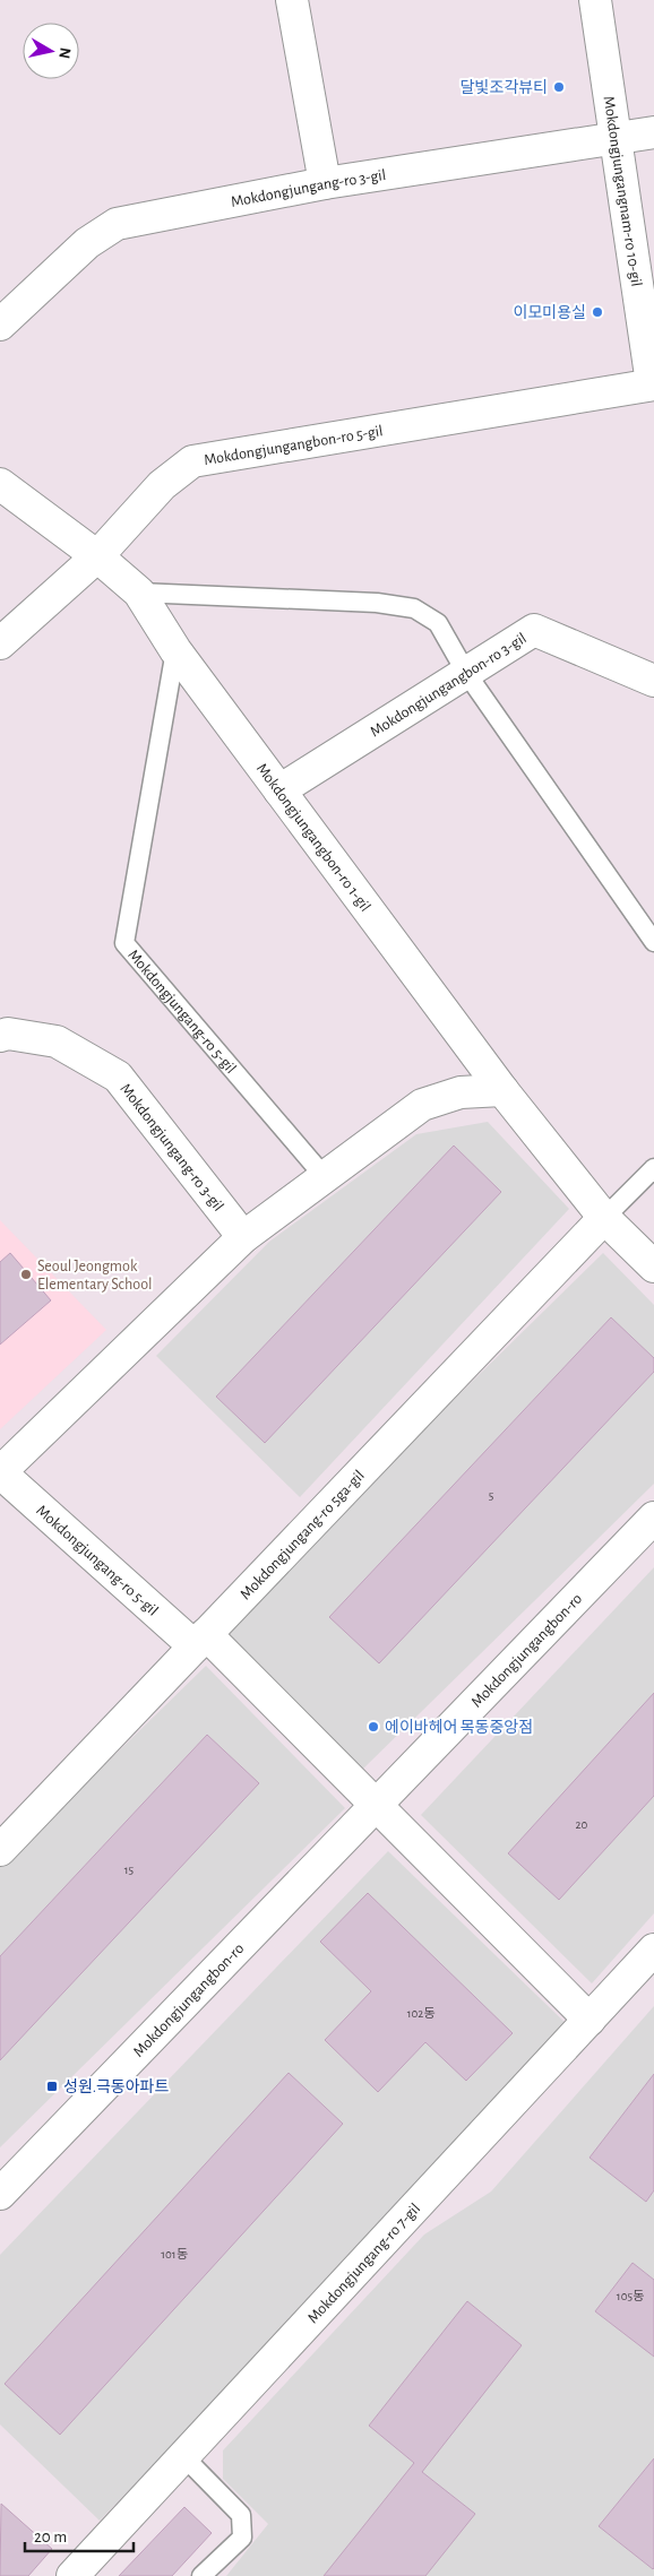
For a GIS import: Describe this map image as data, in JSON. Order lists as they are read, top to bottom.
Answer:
{
  "streets": {
    "street": [
      "Mokdongjungang-ro 3-gil",
      "Mokdongjungangnam-ro 10-gil",
      "Mokdongjungangbon-ro 5-gil",
      "Mokdongjungangbon-ro 3-gil",
      "Mokdongjungangbon-ro 1-gil",
      "Mokdongjungang-ro 5-gil",
      "Mokdongjungang-ro 5ga-gil",
      "Mokdongjungangbon-ro",
      "Mokdongjungang-ro 7-gil"
    ]
  },
  "crossings": [
    ["Mokdongjungang-ro 3-gil", "Mokdongjungangnam-ro 10-gil"],
    ["Mokdongjungang-ro 3-gil", "Mokdongjungang-ro 5-gil"],
    ["Mokdongjungangnam-ro 10-gil", "Mokdongjungangbon-ro 5-gil"],
    ["Mokdongjungangbon-ro 5-gil", "Mokdongjungangbon-ro 1-gil"],
    ["Mokdongjungangbon-ro 3-gil", "Mokdongjungangbon-ro 1-gil"],
    ["Mokdongjungangbon-ro 1-gil", "Mokdongjungang-ro 5-gil"],
    ["Mokdongjungangbon-ro 1-gil", "Mokdongjungang-ro 5ga-gil"],
    ["Mokdongjungang-ro 5-gil", "Mokdongjungang-ro 5ga-gil"]
  ],
  "places": {
    "other": [
      "달빛조각뷰티",
      "이모미용실",
      "Seoul Jeongmok Elementary School",
      "에이바헤어 목동중앙점"
    ],
    "transit": ["성원.극동아파트"]
  },
  "house_numbers": [
    "5",
    "20",
    "15",
    "102동",
    "101동",
    "105동"
  ],
  "scale_bar": "20 m",
  "north": "right"
}
